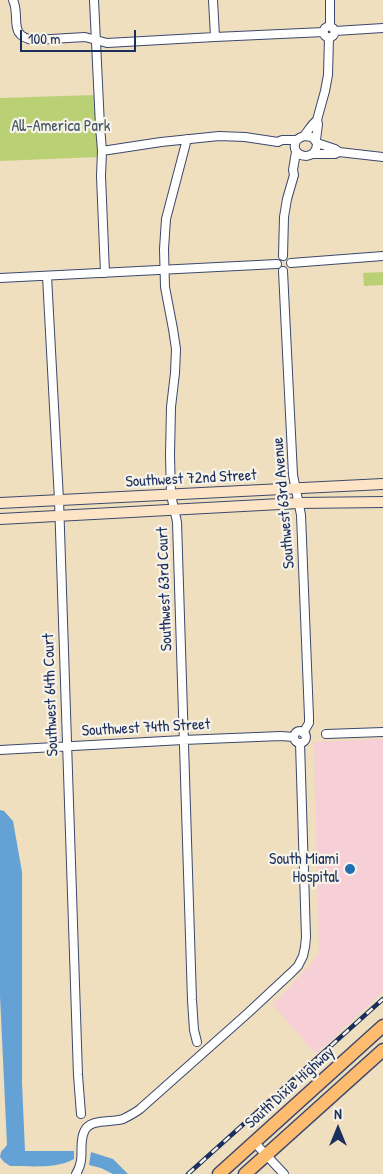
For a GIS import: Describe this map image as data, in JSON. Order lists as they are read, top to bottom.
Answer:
{
  "streets": {
    "highway": ["South Dixie Highway"],
    "main road": ["Southwest 72nd Street"],
    "street": [
      "Southwest 63rd Avenue",
      "Southwest 63rd Court",
      "Southwest 64th Court",
      "Southwest 74th Street"
    ]
  },
  "crossings": [
    ["Southwest 72nd Street", "Southwest 63rd Avenue"],
    ["Southwest 72nd Street", "Southwest 63rd Court"],
    ["Southwest 72nd Street", "Southwest 64th Court"],
    ["Southwest 63rd Avenue", "Southwest 74th Street"],
    ["Southwest 63rd Court", "Southwest 74th Street"],
    ["Southwest 64th Court", "Southwest 74th Street"]
  ],
  "parks": ["All-America Park"],
  "places": ["South Miami Hospital"],
  "scale_bar": "100 m",
  "north": "top"
}
